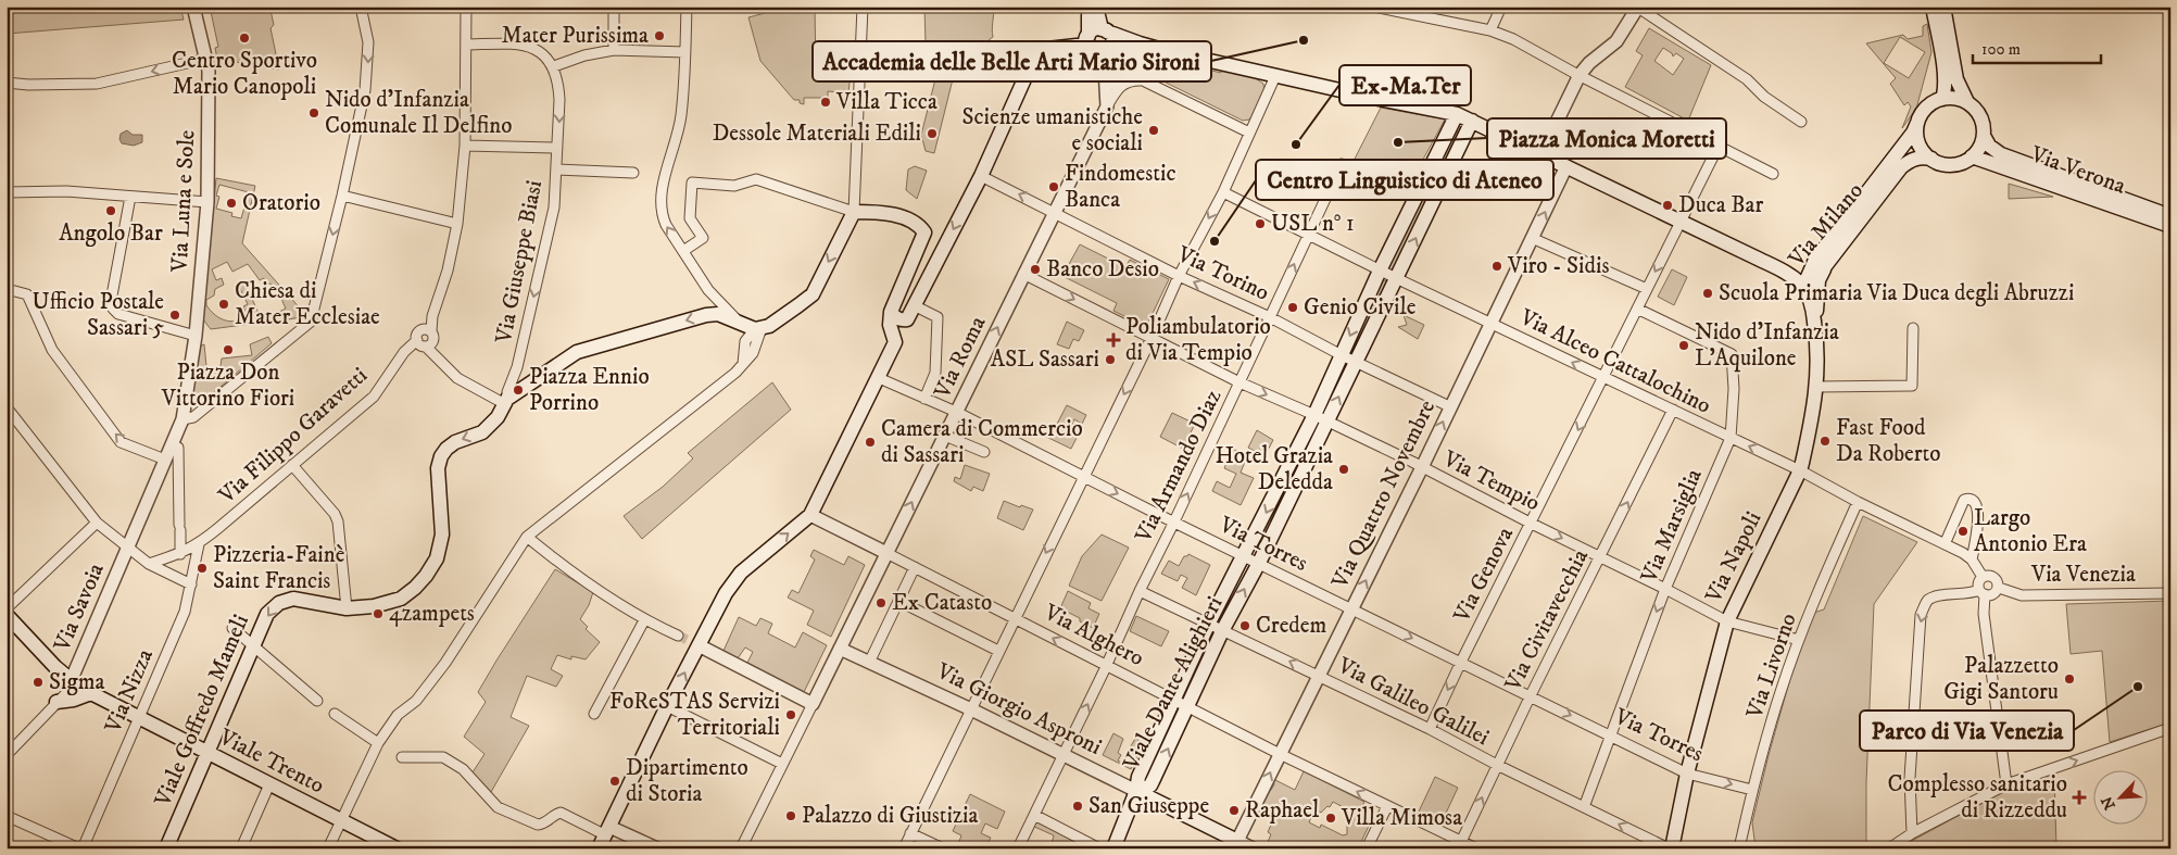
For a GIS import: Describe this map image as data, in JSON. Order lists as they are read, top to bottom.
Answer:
{
  "streets": {
    "main road": [
      "Via Verona",
      "Via Milano",
      "Via Napoli",
      "Viale Dante Alighieri",
      "Via Giorgio Asproni",
      "Viale Goffredo Mameli",
      "Viale Trento"
    ],
    "street": [
      "Via Luna e Sole",
      "Via Giuseppe Biasi",
      "Via Torino",
      "Via Roma",
      "Via Alceo Cattalochino",
      "Via Filippo Garavetti",
      "Via Armando Diaz",
      "Via Tempio",
      "Via Quattro Novembre",
      "Via Marsiglia",
      "Via Torres",
      "Via Genova",
      "Via Venezia",
      "Via Savoia",
      "Via Civitavecchia",
      "Via Alghero",
      "Via Livorno",
      "Via Nizza",
      "Via Galileo Galilei"
    ]
  },
  "crossings": [
    ["Via Verona", "Via Milano"],
    ["Via Luna e Sole", "Via Savoia"],
    ["Via Milano", "Via Napoli"],
    ["Via Giuseppe Biasi", "Viale Goffredo Mameli"],
    ["Via Torino", "Via Roma"],
    ["Via Torino", "Via Armando Diaz"],
    ["Via Torino", "Via Quattro Novembre"],
    ["Via Torino", "Viale Dante Alighieri"],
    ["Via Roma", "Via Tempio"],
    ["Via Roma", "Via Torres"],
    ["Via Roma", "Via Alghero"],
    ["Via Roma", "Via Giorgio Asproni"],
    ["Via Alceo Cattalochino", "Via Armando Diaz"],
    ["Via Alceo Cattalochino", "Via Quattro Novembre"],
    ["Via Alceo Cattalochino", "Via Marsiglia"],
    ["Via Alceo Cattalochino", "Via Napoli"],
    ["Via Alceo Cattalochino", "Via Genova"],
    ["Via Alceo Cattalochino", "Via Venezia"],
    ["Via Alceo Cattalochino", "Via Civitavecchia"],
    ["Via Alceo Cattalochino", "Via Livorno"],
    ["Via Alceo Cattalochino", "Viale Dante Alighieri"],
    ["Via Filippo Garavetti", "Via Nizza"],
    ["Via Armando Diaz", "Via Tempio"],
    ["Via Armando Diaz", "Via Torres"],
    ["Via Armando Diaz", "Via Alghero"],
    ["Via Armando Diaz", "Via Galileo Galilei"],
    ["Via Armando Diaz", "Via Giorgio Asproni"],
    ["Via Tempio", "Via Quattro Novembre"],
    ["Via Tempio", "Via Marsiglia"],
    ["Via Tempio", "Via Napoli"],
    ["Via Tempio", "Via Genova"],
    ["Via Tempio", "Via Civitavecchia"],
    ["Via Tempio", "Via Livorno"],
    ["Via Tempio", "Viale Dante Alighieri"],
    ["Via Quattro Novembre", "Via Torres"],
    ["Via Quattro Novembre", "Via Alghero"],
    ["Via Quattro Novembre", "Via Galileo Galilei"],
    ["Via Quattro Novembre", "Via Giorgio Asproni"],
    ["Via Marsiglia", "Via Torres"],
    ["Via Marsiglia", "Via Genova"],
    ["Via Marsiglia", "Via Galileo Galilei"],
    ["Via Torres", "Via Napoli"],
    ["Via Torres", "Via Genova"],
    ["Via Torres", "Via Civitavecchia"],
    ["Via Torres", "Via Livorno"],
    ["Via Torres", "Viale Dante Alighieri"],
    ["Via Napoli", "Via Galileo Galilei"],
    ["Via Genova", "Via Galileo Galilei"],
    ["Via Savoia", "Viale Trento"],
    ["Via Civitavecchia", "Via Alghero"],
    ["Via Civitavecchia", "Via Galileo Galilei"],
    ["Via Alghero", "Viale Dante Alighieri"],
    ["Viale Dante Alighieri", "Via Galileo Galilei"],
    ["Viale Dante Alighieri", "Via Giorgio Asproni"],
    ["Via Nizza", "Viale Trento"],
    ["Viale Goffredo Mameli", "Viale Trento"]
  ],
  "one_way": [
    "Via Giuseppe Biasi",
    "Via Armando Diaz",
    "Via Tempio",
    "Via Quattro Novembre",
    "Via Torres",
    "Via Genova",
    "Via Civitavecchia",
    "Viale Goffredo Mameli"
  ],
  "places": {
    "other": [
      "Mater Purissima",
      "Centro Sportivo Mario Canopoli",
      "Accademia delle Belle Arti Mario Sironi",
      "Villa Ticca",
      "Nido d'Infanzia Comunale Il Delfino",
      "Scienze umanistiche e sociali",
      "Dessole Materiali Edili",
      "Piazza Monica Moretti",
      "Ex-Ma.Ter",
      "Findomestic Banca",
      "Oratorio",
      "Duca Bar",
      "Angolo Bar",
      "USL n° 1",
      "Centro Linguistico di Ateneo",
      "Viro - Sidis",
      "Banco Desio",
      "Scuola Primaria Via Duca degli Abruzzi",
      "Chiesa di Mater Ecclesiae",
      "Genio Civile",
      "Ufficio Postale Sassari 5",
      "Nido d'Infanzia L'Aquilone",
      "Piazza Don Vittorino Fiori",
      "ASL Sassari",
      "Piazza Ennio Porrino",
      "Fast Food Da Roberto",
      "Camera di Commercio di Sassari",
      "Hotel Grazia Deledda",
      "Largo Antonio Era",
      "Pizzeria-Fainè Saint Francis",
      "Ex Catasto",
      "4zampets",
      "Credem",
      "Palazzetto Gigi Santoru",
      "Sigma",
      "Parco di Via Venezia",
      "FoReSTAS Servizi Territoriali",
      "Dipartimento di Storia",
      "San Giuseppe",
      "Raphael",
      "Palazzo di Giustizia",
      "Villa Mimosa"
    ],
    "health": ["Poliambulatorio di Via Tempio", "Complesso sanitario di Rizzeddu"]
  },
  "scale_bar": "100 m",
  "north": "bottom left"
}
